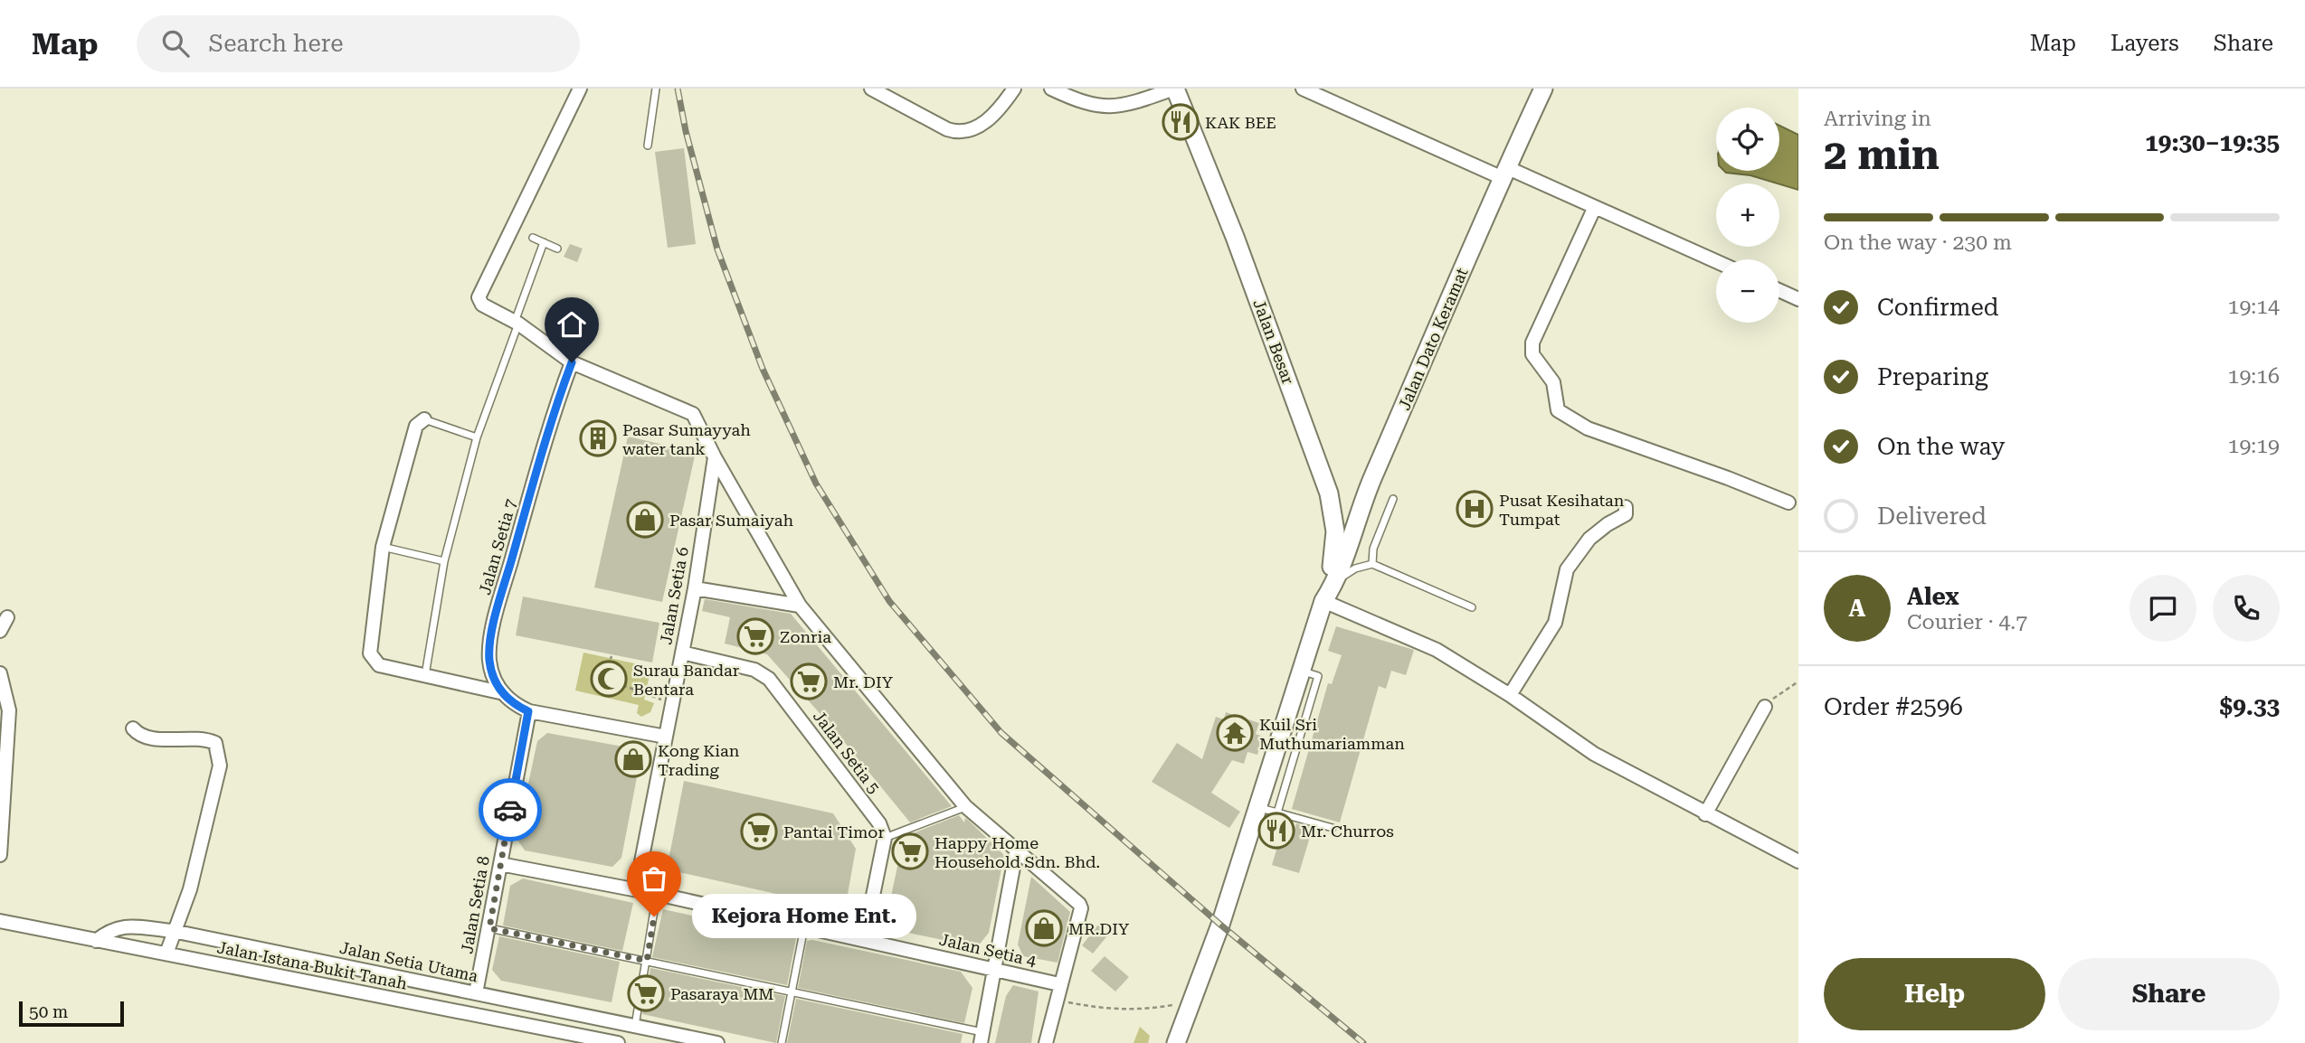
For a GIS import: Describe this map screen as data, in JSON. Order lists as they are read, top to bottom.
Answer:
{
  "streets": {
    "street": [
      "Jalan Dato Keramat",
      "Jalan Besar",
      "Jalan Setia 7",
      "Jalan Setia 6",
      "Jalan Setia 5",
      "Jalan Setia 8",
      "Jalan Setia 4",
      "Jalan Setia Utama",
      "Jalan Istana Bukit Tanah"
    ]
  },
  "crossings": [
    ["Jalan Dato Keramat", "Jalan Besar"],
    ["Jalan Setia 7", "Jalan Setia 6"],
    ["Jalan Setia 7", "Jalan Setia 8"],
    ["Jalan Setia 6", "Jalan Setia 5"],
    ["Jalan Setia 6", "Jalan Setia 4"],
    ["Jalan Setia 8", "Jalan Setia 4"],
    ["Jalan Setia 8", "Jalan Setia Utama"],
    ["Jalan Setia Utama", "Jalan Istana Bukit Tanah"]
  ],
  "places": {
    "restaurant": ["KAK BEE", "Mr. Churros"],
    "building": ["Pasar Sumayyah water tank"],
    "hospital": ["Pusat Kesihatan Tumpat"],
    "shop": ["Pasar Sumaiyah", "Kong Kian Trading", "MR.DIY"],
    "supermarket": [
      "Zonria",
      "Mr. DIY",
      "Pantai Timor",
      "Happy Home Household Sdn. Bhd.",
      "Pasaraya MM"
    ],
    "mosque": ["Surau Bandar Bentara"],
    "temple": ["Kuil Sri Muthumariamman"],
    "other": ["Kejora Home Ent."]
  },
  "scale_bar": "50 m",
  "page": {
    "header": "Map",
    "search": "Search here",
    "nav": ["Map", "Layers", "Share"],
    "heading": ["2 min", "Arriving in", "19:30–19:35"],
    "panel": [
      "Alex",
      "Courier · 4.7",
      "Order #2596",
      "$9.33"
    ],
    "map_buttons": ["+", "−"],
    "bar": "On the way · 230 m",
    "list": [
      ["Confirmed", "19:14"],
      ["Preparing", "19:16"],
      ["On the way", "19:19"],
      "Delivered"
    ],
    "round": "A",
    "bubble": "Kejora Home Ent.",
    "buttons": ["Help", "Share"],
    "scale": "50 m"
  }
}
